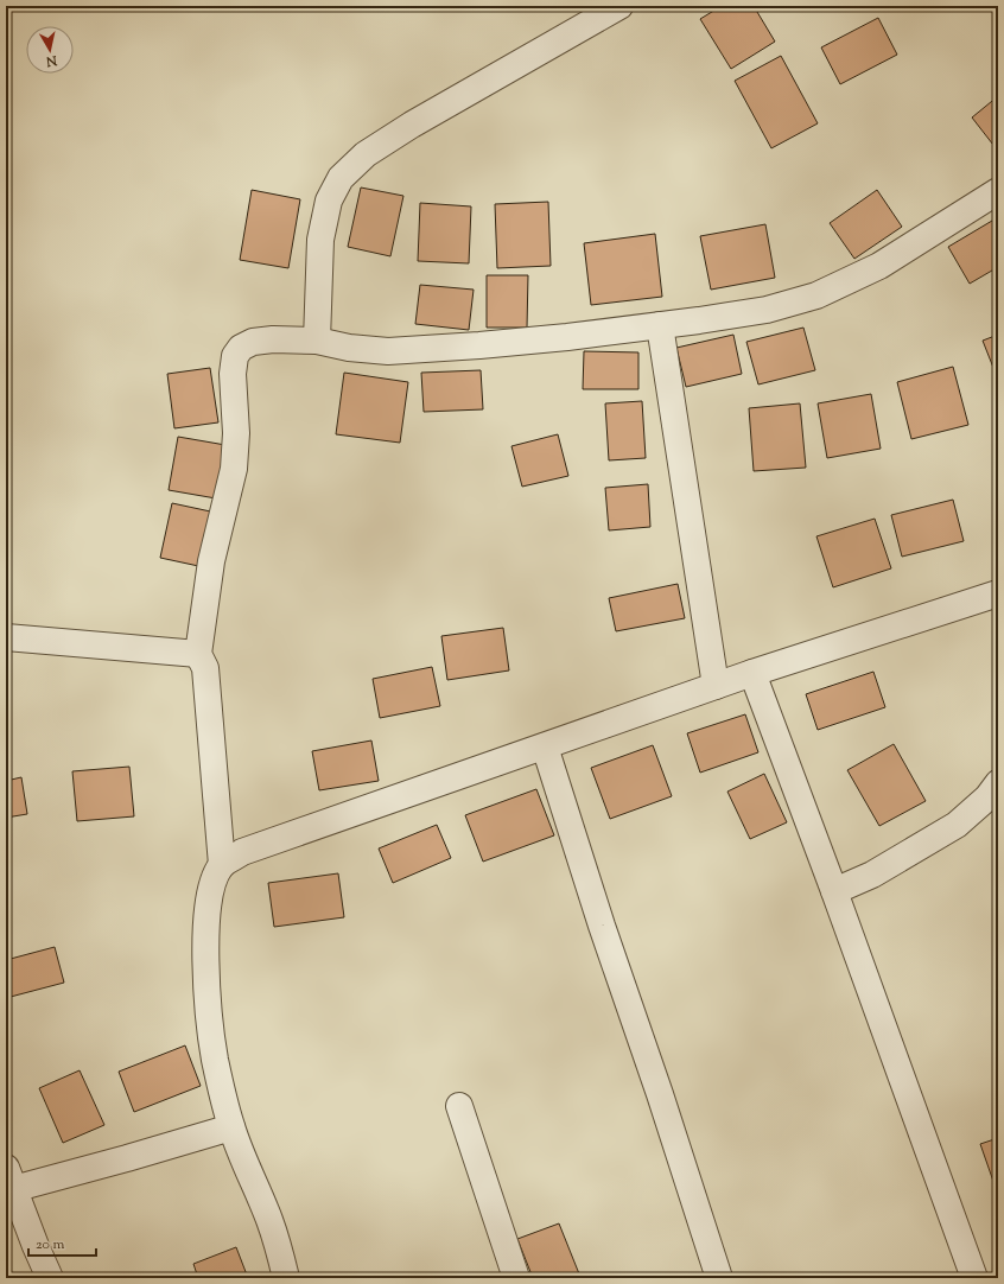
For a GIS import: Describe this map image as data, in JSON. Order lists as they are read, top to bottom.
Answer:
{
  "scale_bar": "20 m",
  "north": "bottom"
}
